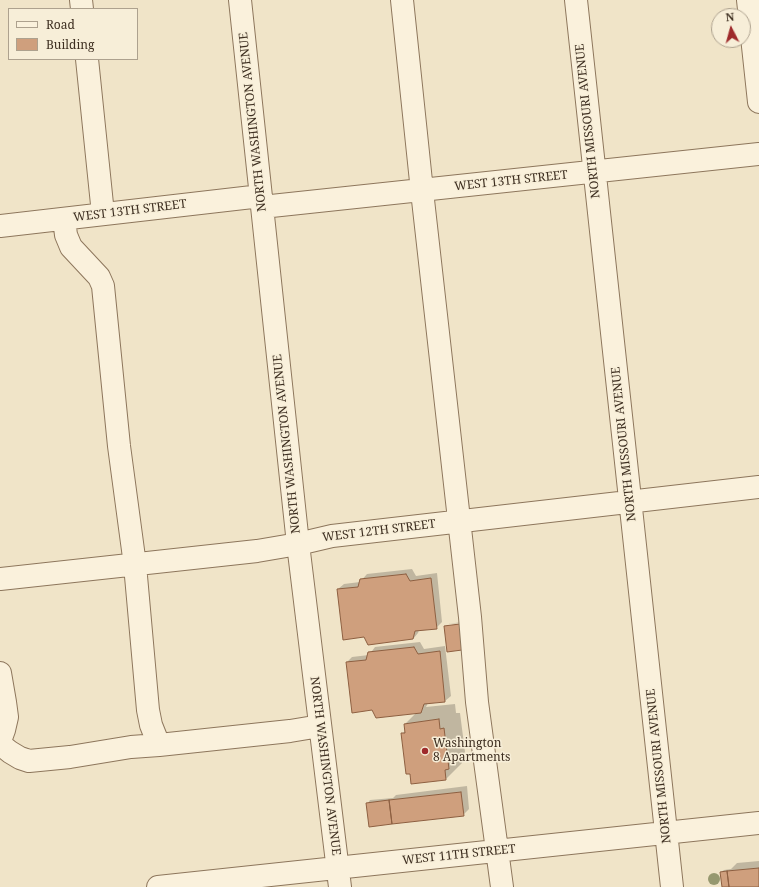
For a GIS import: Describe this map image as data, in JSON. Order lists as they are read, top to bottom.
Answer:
{
  "streets": {
    "street": [
      "NORTH MISSOURI AVENUE",
      "NORTH WASHINGTON AVENUE",
      "WEST 13TH STREET",
      "WEST 12TH STREET",
      "WEST 11TH STREET"
    ]
  },
  "crossings": [
    ["NORTH MISSOURI AVENUE", "WEST 13TH STREET"],
    ["NORTH MISSOURI AVENUE", "WEST 12TH STREET"],
    ["NORTH MISSOURI AVENUE", "WEST 11TH STREET"],
    ["NORTH WASHINGTON AVENUE", "WEST 13TH STREET"],
    ["NORTH WASHINGTON AVENUE", "WEST 12TH STREET"],
    ["NORTH WASHINGTON AVENUE", "WEST 11TH STREET"]
  ],
  "places": ["Washington 8 Apartments"],
  "legend": ["Road", "Building"],
  "north": "top"
}
